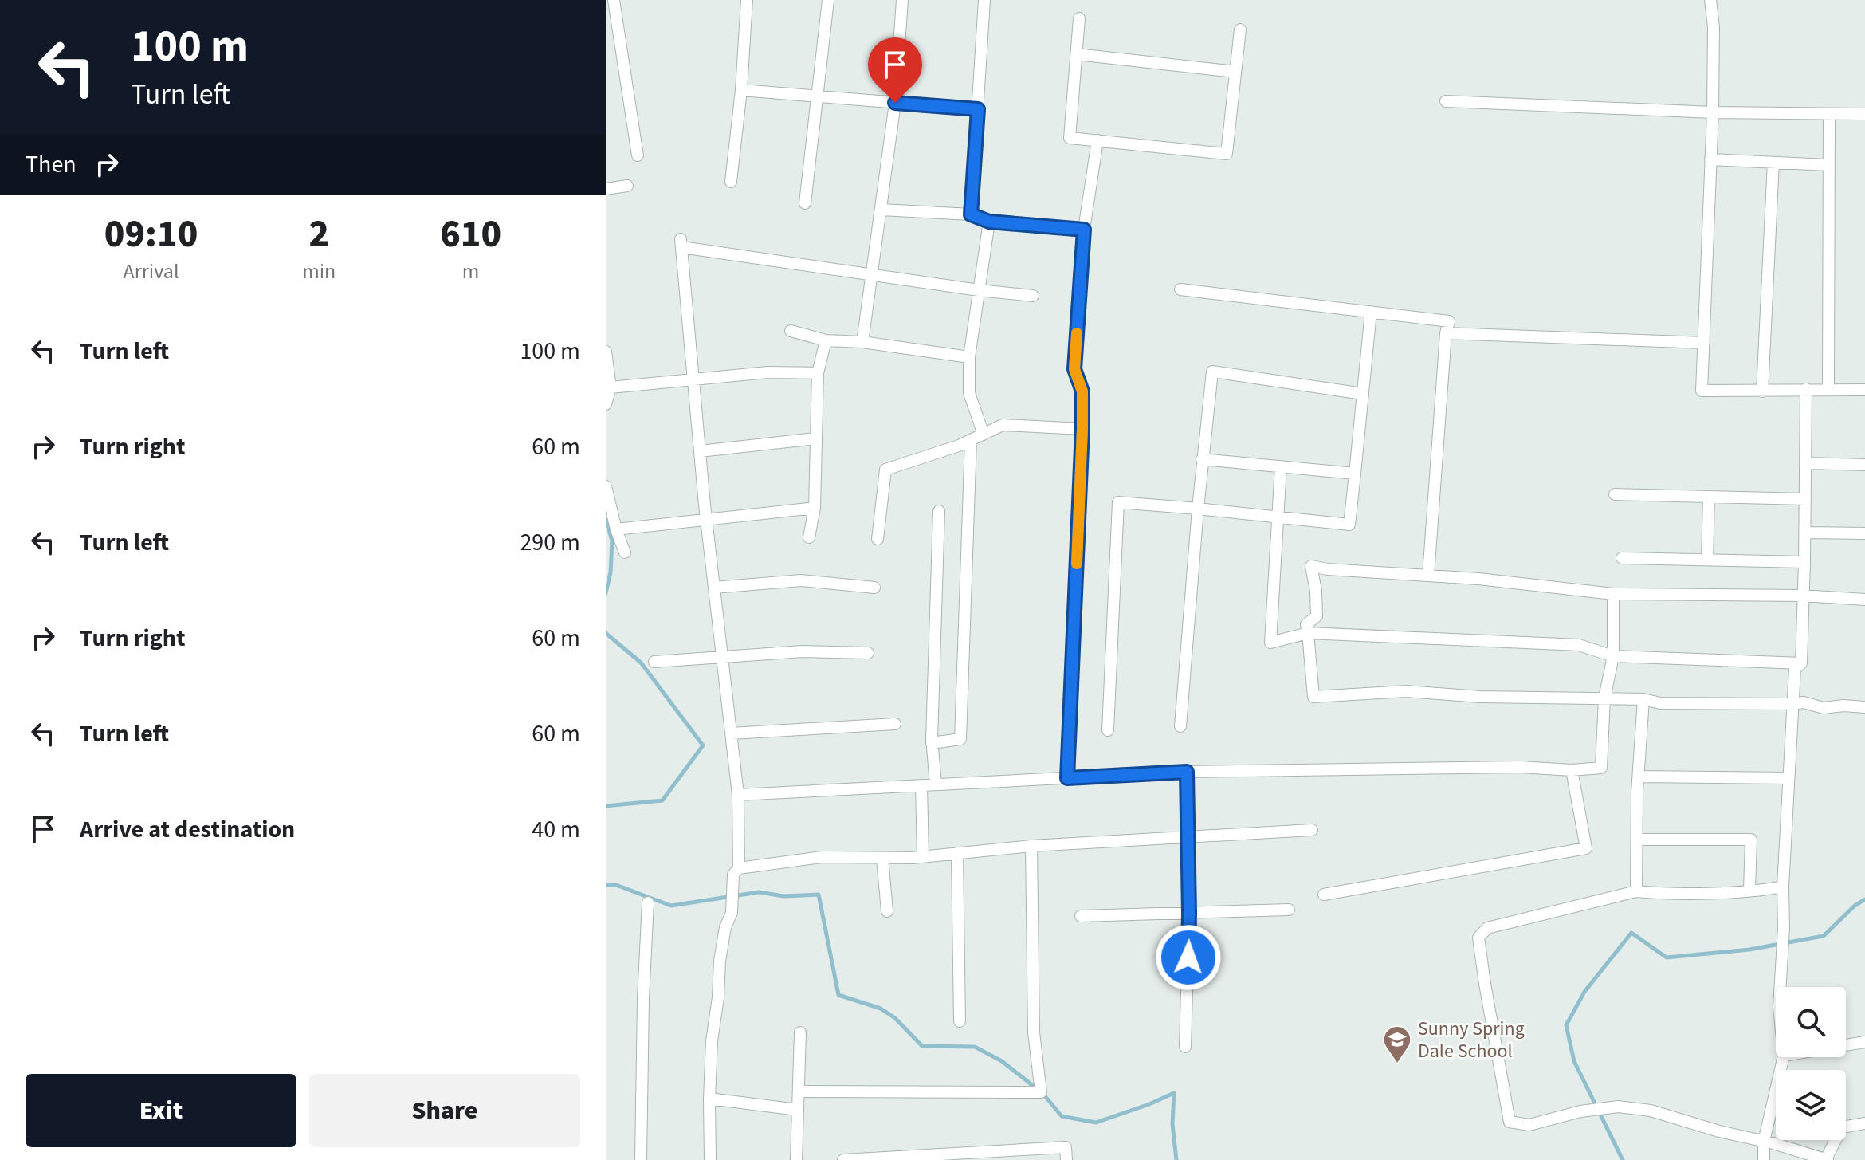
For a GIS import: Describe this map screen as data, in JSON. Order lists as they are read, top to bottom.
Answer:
{
  "places": {
    "school or university": ["Sunny Spring Dale School"]
  },
  "page": {
    "turn": ["100 m", "Turn left"],
    "then": "Then",
    "eta": [
      "09:10",
      "Arrival",
      "2",
      "min",
      "610",
      "m"
    ],
    "list": [
      {
        "name": "Turn left",
        "value": "100 m"
      },
      {
        "name": "Turn right",
        "value": "60 m"
      },
      {
        "name": "Turn left",
        "value": "290 m"
      },
      {
        "name": "Turn right",
        "value": "60 m"
      },
      {
        "name": "Turn left",
        "value": "60 m"
      },
      {
        "name": "Arrive at destination",
        "value": "40 m"
      }
    ],
    "buttons": ["Exit", "Share"]
  }
}
